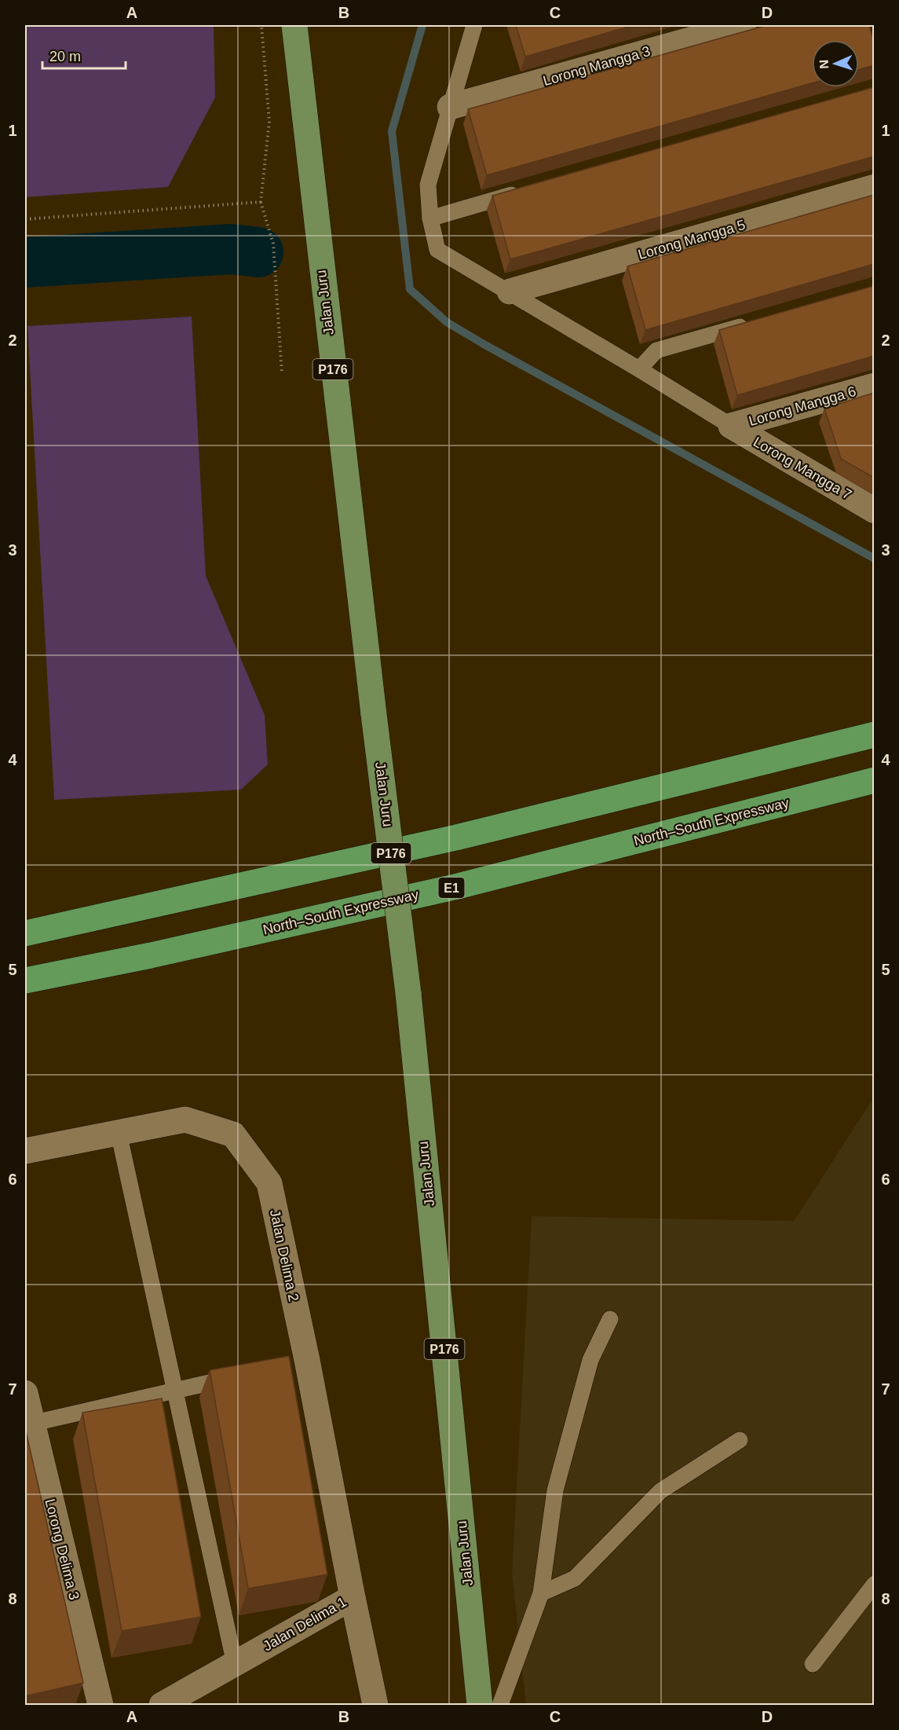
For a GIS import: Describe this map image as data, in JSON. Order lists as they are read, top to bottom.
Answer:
{
  "streets": {
    "highway": ["North–South Expressway", "E1"],
    "main road": ["Jalan Juru", "P176"],
    "street": [
      "Lorong Mangga 3",
      "Lorong Mangga 5",
      "Lorong Mangga 6",
      "Lorong Mangga 7",
      "Jalan Delima 2",
      "Lorong Delima 3",
      "Jalan Delima 1"
    ]
  },
  "crossings": [
    ["Lorong Mangga 6", "Lorong Mangga 7"],
    ["Jalan Delima 2", "Jalan Delima 1"]
  ],
  "scale_bar": "20 m",
  "north": "left",
  "grid": {
    "columns": [
      "A",
      "B",
      "C",
      "D"
    ],
    "rows": [
      "1",
      "2",
      "3",
      "4",
      "5",
      "6",
      "7",
      "8"
    ]
  }
}
